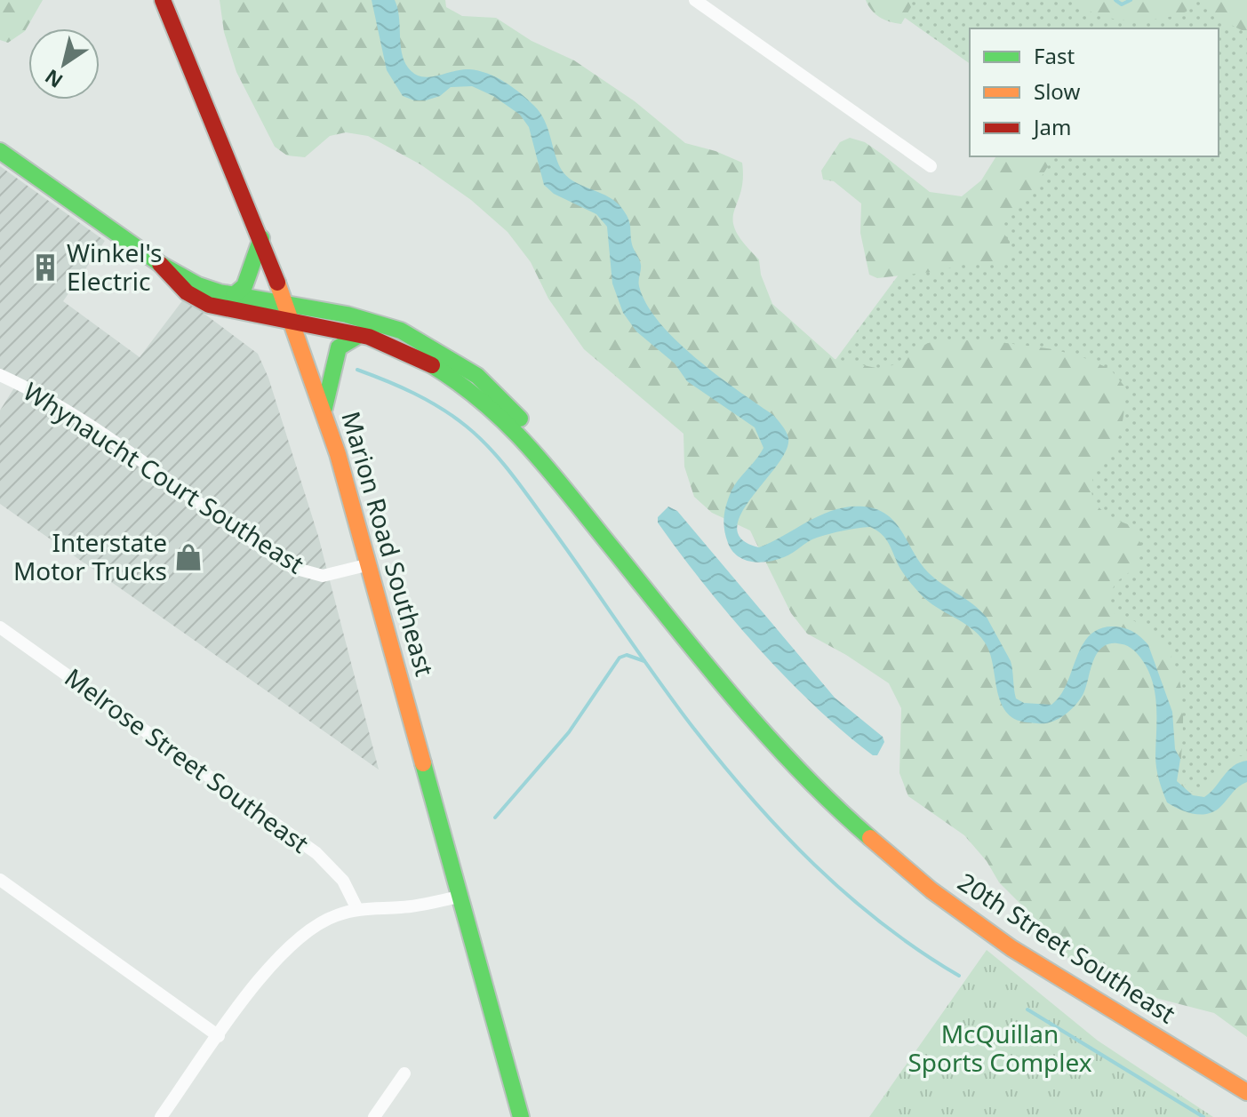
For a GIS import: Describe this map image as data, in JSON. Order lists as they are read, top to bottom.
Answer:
{
  "streets": {
    "street": [
      "Whynaucht Court Southeast",
      "Marion Road Southeast",
      "Melrose Street Southeast",
      "20th Street Southeast"
    ]
  },
  "crossings": [
    ["Whynaucht Court Southeast", "Marion Road Southeast"],
    ["Marion Road Southeast", "20th Street Southeast"]
  ],
  "parks": ["McQuillan Sports Complex"],
  "places": {
    "building": ["Winkel's Electric"],
    "shop": ["Interstate Motor Trucks"]
  },
  "legend": ["Fast", "Slow", "Jam"],
  "north": "bottom left"
}
